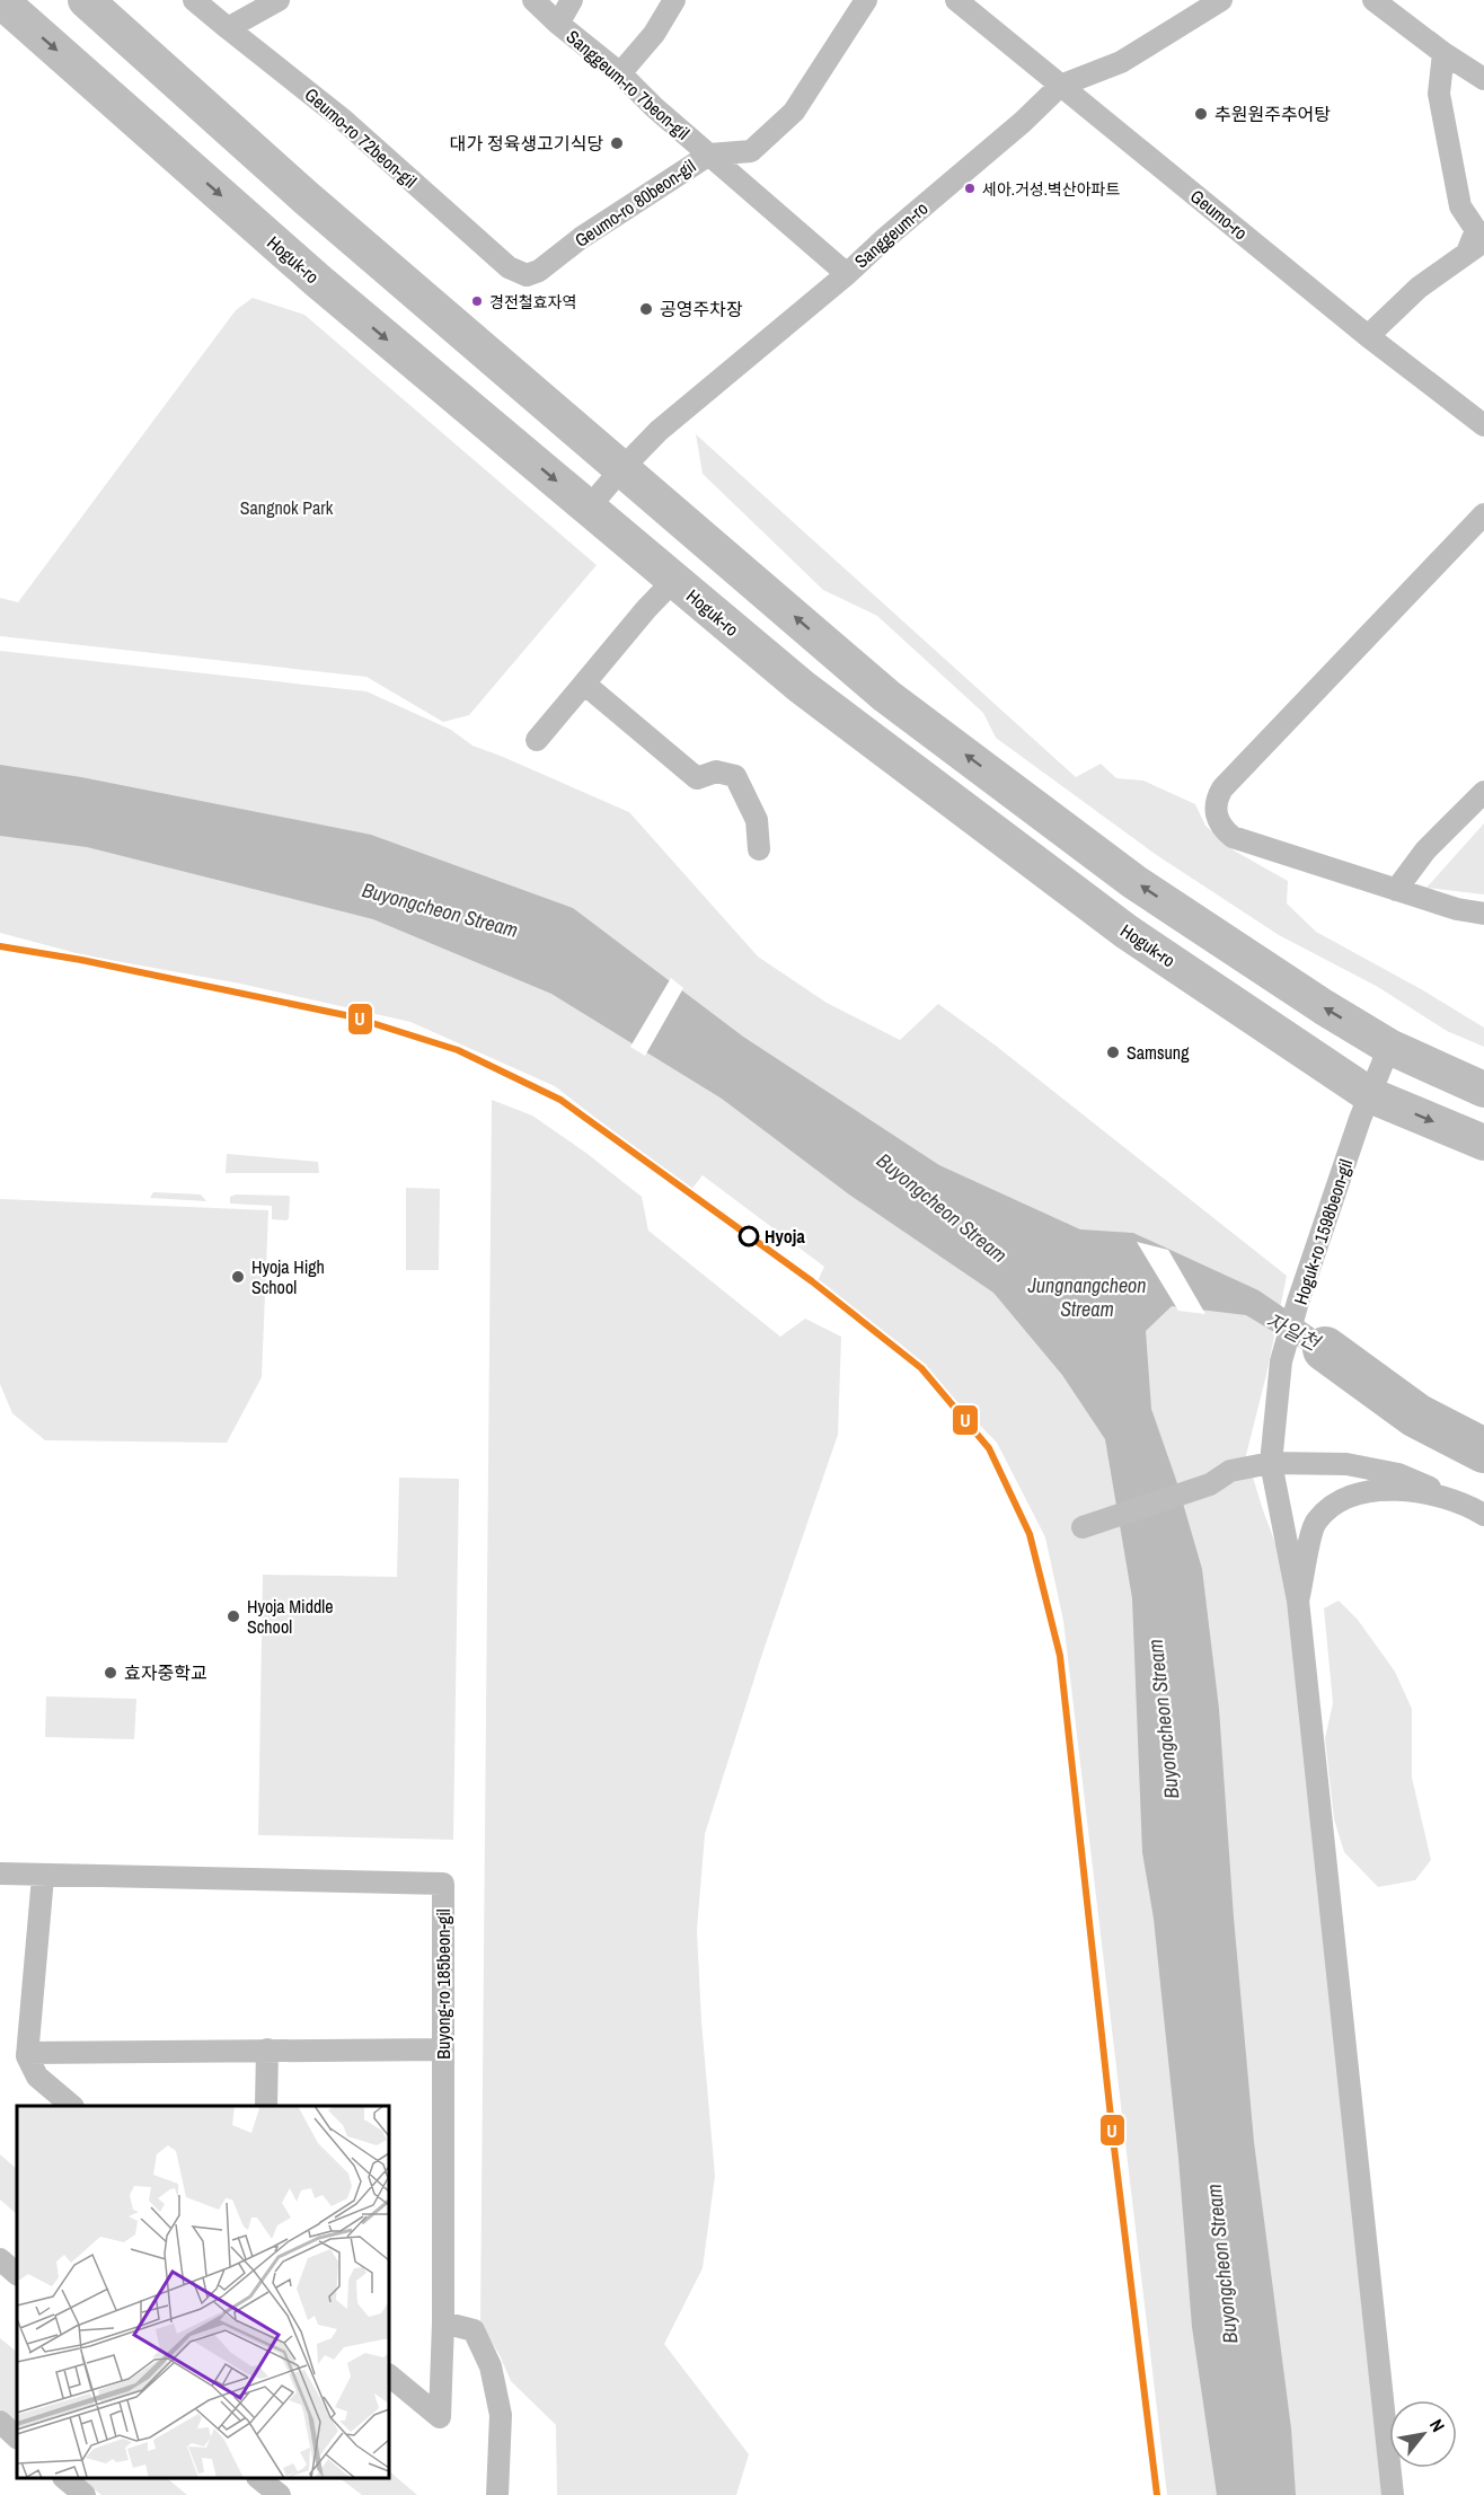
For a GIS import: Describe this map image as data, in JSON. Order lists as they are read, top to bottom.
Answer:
{
  "streets": {
    "main road": ["Hoguk-ro"],
    "street": [
      "Sanggeum-ro 7beon-gil",
      "Geumo-ro 72beon-gil",
      "Geumo-ro 80beon-gil",
      "Geumo-ro",
      "Sanggeum-ro",
      "Hoguk-ro 1598beon-gil",
      "Buyong-ro 185beon-gil"
    ]
  },
  "crossings": [
    ["Sanggeum-ro 7beon-gil", "Geumo-ro 80beon-gil"],
    ["Sanggeum-ro 7beon-gil", "Sanggeum-ro"],
    ["Geumo-ro 72beon-gil", "Geumo-ro 80beon-gil"],
    ["Geumo-ro", "Sanggeum-ro"],
    ["Sanggeum-ro", "Hoguk-ro"],
    ["Hoguk-ro", "Hoguk-ro 1598beon-gil"]
  ],
  "water": ["Buyongcheon Stream", "Jungnangcheon Stream", "자일천"],
  "parks": ["Sangnok Park"],
  "places": [
    "추원원주추어탕",
    "대가 정육생고기식당",
    "세아.거성.벽산아파트",
    "경전철효자역",
    "공영주차장",
    "Samsung",
    "Hyoja",
    "Hyoja High School",
    "Hyoja Middle School",
    "효자중학교"
  ],
  "lines": ["transit line U"],
  "north": "top right"
}
